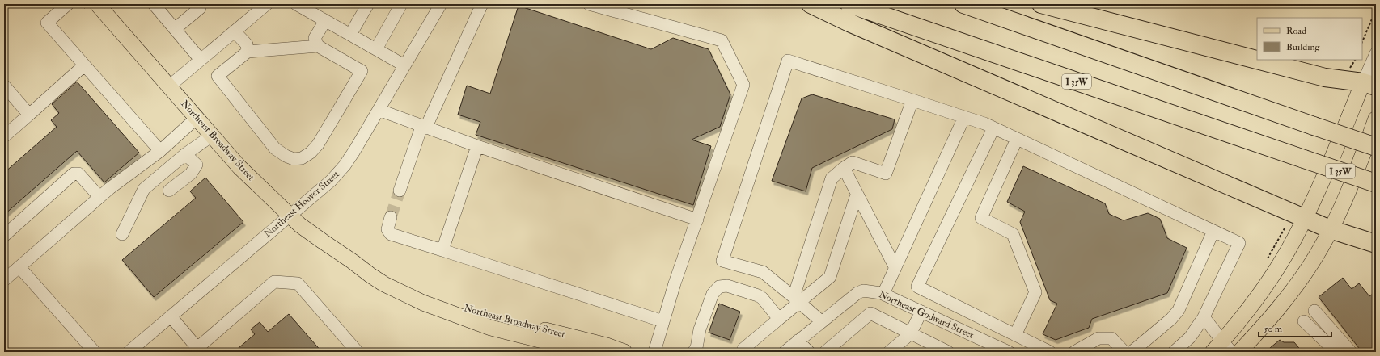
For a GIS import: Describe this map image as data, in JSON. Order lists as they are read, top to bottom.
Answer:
{
  "streets": {
    "highway": ["I 35W"],
    "main road": ["Northeast Broadway Street"],
    "street": ["Northeast Hoover Street", "Northeast Godward Street"]
  },
  "crossings": [
    ["Northeast Broadway Street", "Northeast Hoover Street"]
  ],
  "legend": ["Road", "Building"],
  "scale_bar": "50 m"
}
